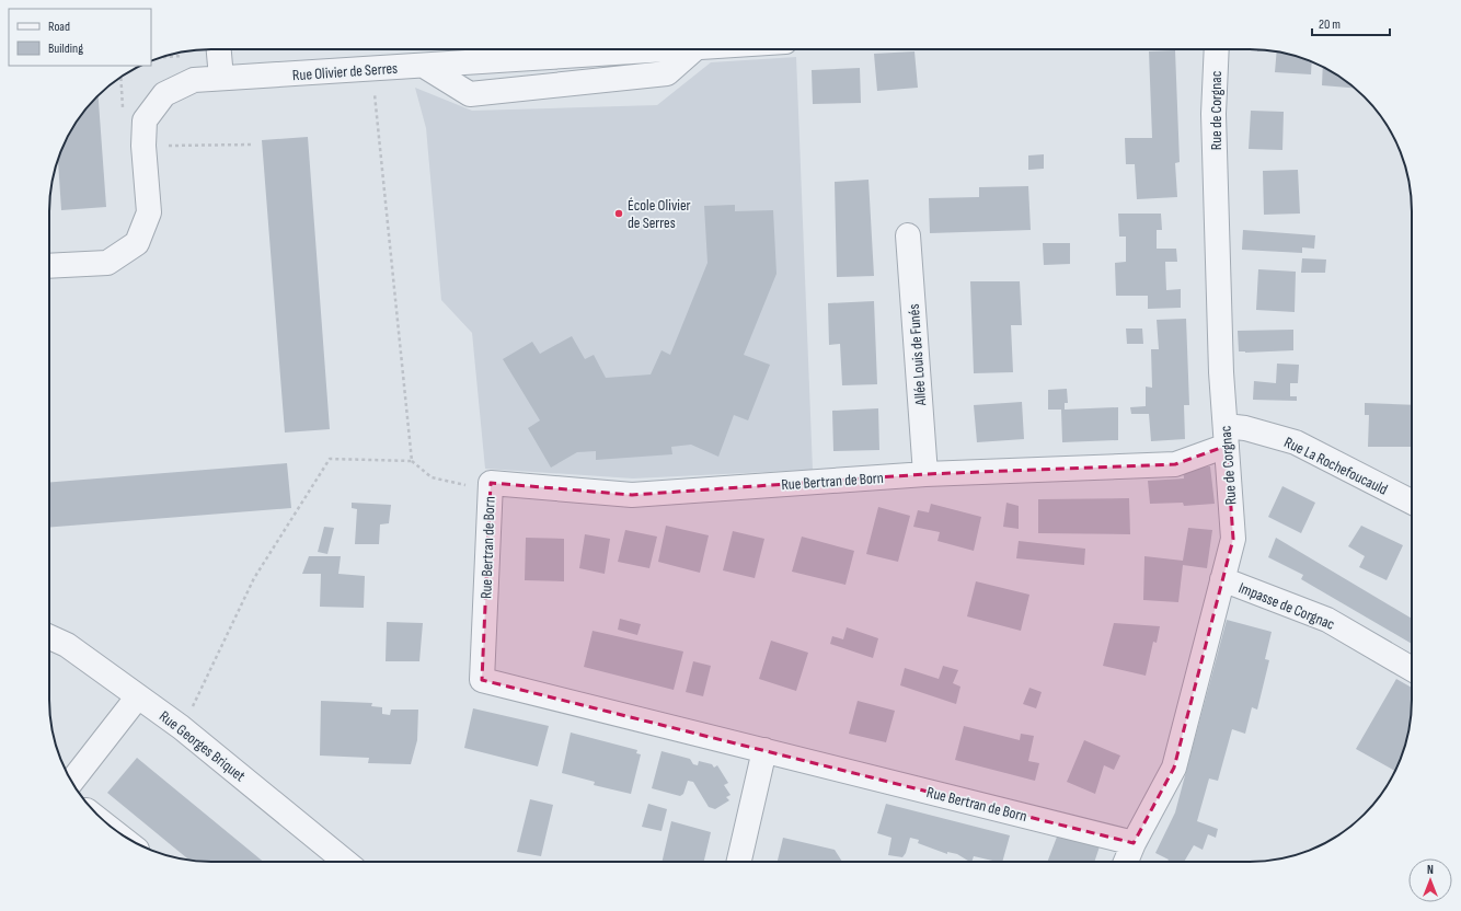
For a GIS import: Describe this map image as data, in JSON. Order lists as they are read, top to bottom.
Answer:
{
  "streets": {
    "street": [
      "Rue Olivier de Serres",
      "Rue de Corgnac",
      "Allée Louis de Funés",
      "Rue La Rochefoucauld",
      "Rue Bertran de Born",
      "Impasse de Corgnac",
      "Rue Georges Briquet"
    ]
  },
  "crossings": [
    ["Rue de Corgnac", "Rue La Rochefoucauld"],
    ["Rue de Corgnac", "Rue Bertran de Born"],
    ["Rue de Corgnac", "Impasse de Corgnac"],
    ["Allée Louis de Funés", "Rue Bertran de Born"],
    ["Rue La Rochefoucauld", "Rue Bertran de Born"]
  ],
  "places": ["École Olivier de Serres"],
  "legend": ["Road", "Building"],
  "scale_bar": "20 m",
  "north": "top"
}
